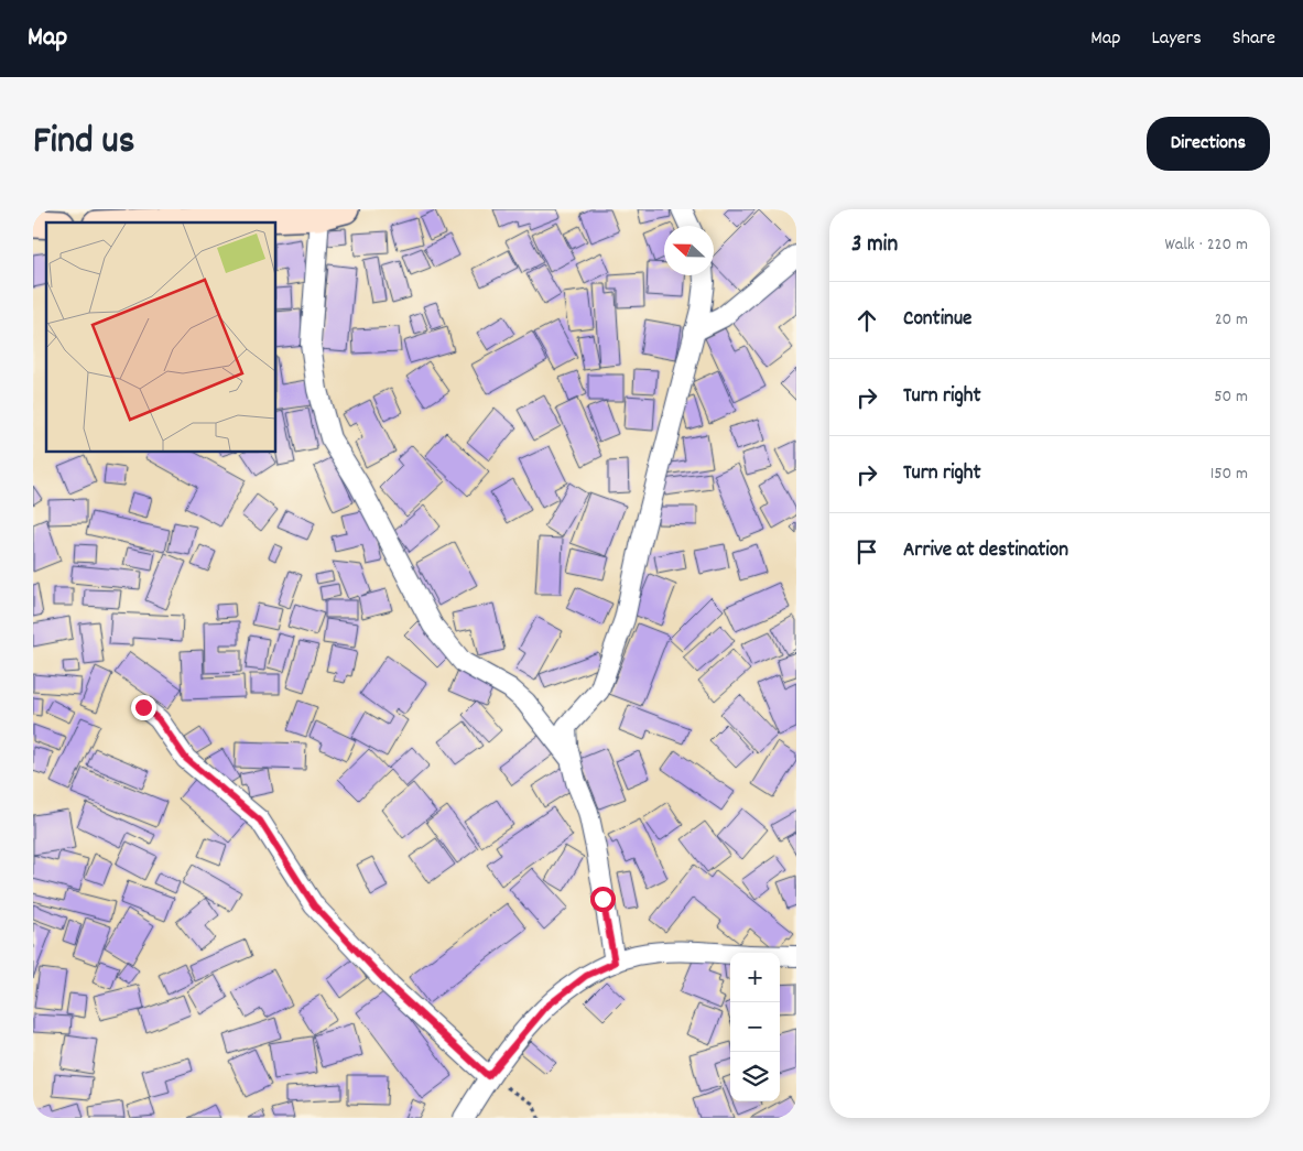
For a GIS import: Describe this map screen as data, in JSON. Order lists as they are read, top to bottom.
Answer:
{
  "north": "left",
  "page": {
    "header": "Map",
    "nav": ["Map", "Layers", "Share"],
    "title": "Find us",
    "buttons": "Directions",
    "heading": ["3 min", "Walk · 220 m"],
    "list": [
      ["Continue", "20 m"],
      ["Turn right", "50 m"],
      ["Turn right", "150 m"],
      "Arrive at destination"
    ],
    "map_buttons": ["+", "−"]
  }
}
